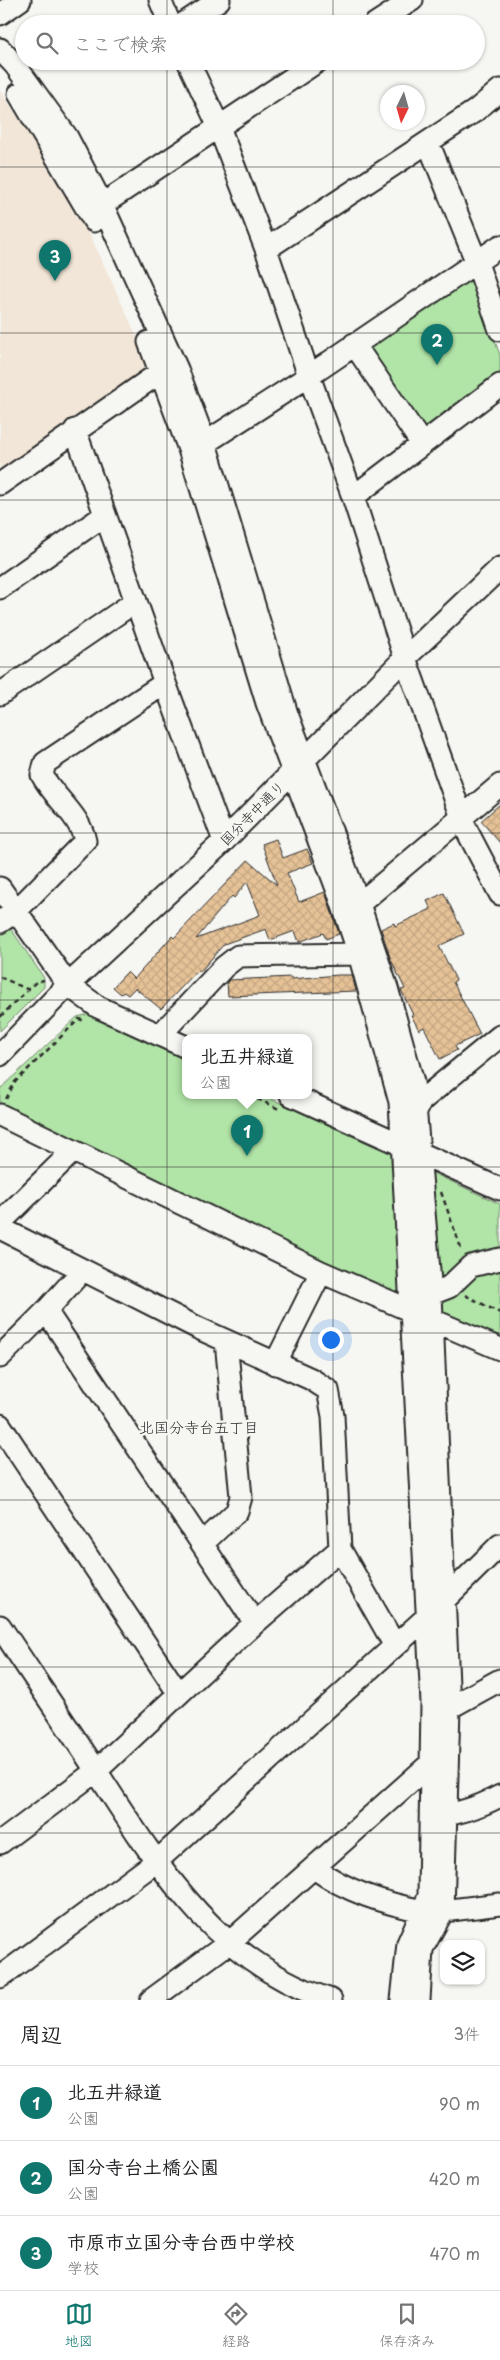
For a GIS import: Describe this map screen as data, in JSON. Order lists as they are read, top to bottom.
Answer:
{
  "streets": {
    "street": ["国分寺中通り"]
  },
  "districts": ["北国分寺台五丁目"],
  "north": "bottom",
  "page": {
    "search": "ここで検索",
    "pins": ["3", "2", "1"],
    "popup": ["北五井緑道", "公園"],
    "heading": ["周辺", "3件"],
    "list": [
      {
        "mark": "1",
        "name": "北五井緑道",
        "note": "公園",
        "value": "90 m"
      },
      {
        "mark": "2",
        "name": "国分寺台土橋公園",
        "note": "公園",
        "value": "420 m"
      },
      {
        "mark": "3",
        "name": "市原市立国分寺台西中学校",
        "note": "学校",
        "value": "470 m"
      }
    ],
    "nav": ["地図", "経路", "保存済み"]
  }
}
